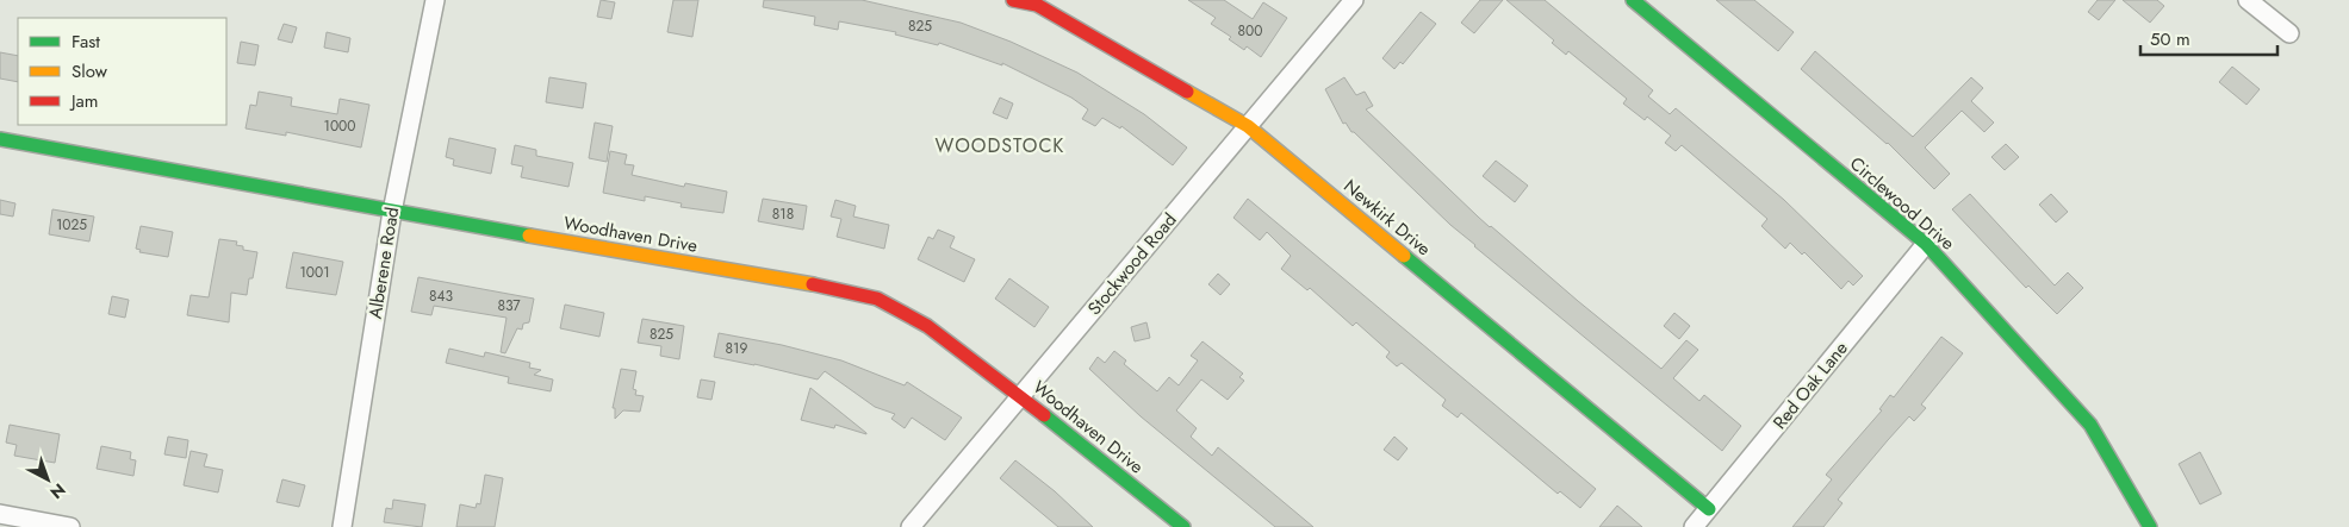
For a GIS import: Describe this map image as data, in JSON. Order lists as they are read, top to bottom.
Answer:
{
  "streets": {
    "street": [
      "Circlewood Drive",
      "Newkirk Drive",
      "Woodhaven Drive",
      "Alberene Road",
      "Stockwood Road",
      "Red Oak Lane"
    ]
  },
  "crossings": [
    ["Circlewood Drive", "Red Oak Lane"],
    ["Newkirk Drive", "Stockwood Road"],
    ["Newkirk Drive", "Red Oak Lane"],
    ["Woodhaven Drive", "Alberene Road"],
    ["Woodhaven Drive", "Stockwood Road"]
  ],
  "districts": ["WOODSTOCK"],
  "house_numbers": [
    "825",
    "800",
    "1000",
    "818",
    "1025",
    "1001",
    "843",
    "837",
    "825",
    "819"
  ],
  "legend": ["Fast", "Slow", "Jam"],
  "scale_bar": "50 m",
  "north": "bottom right"
}
